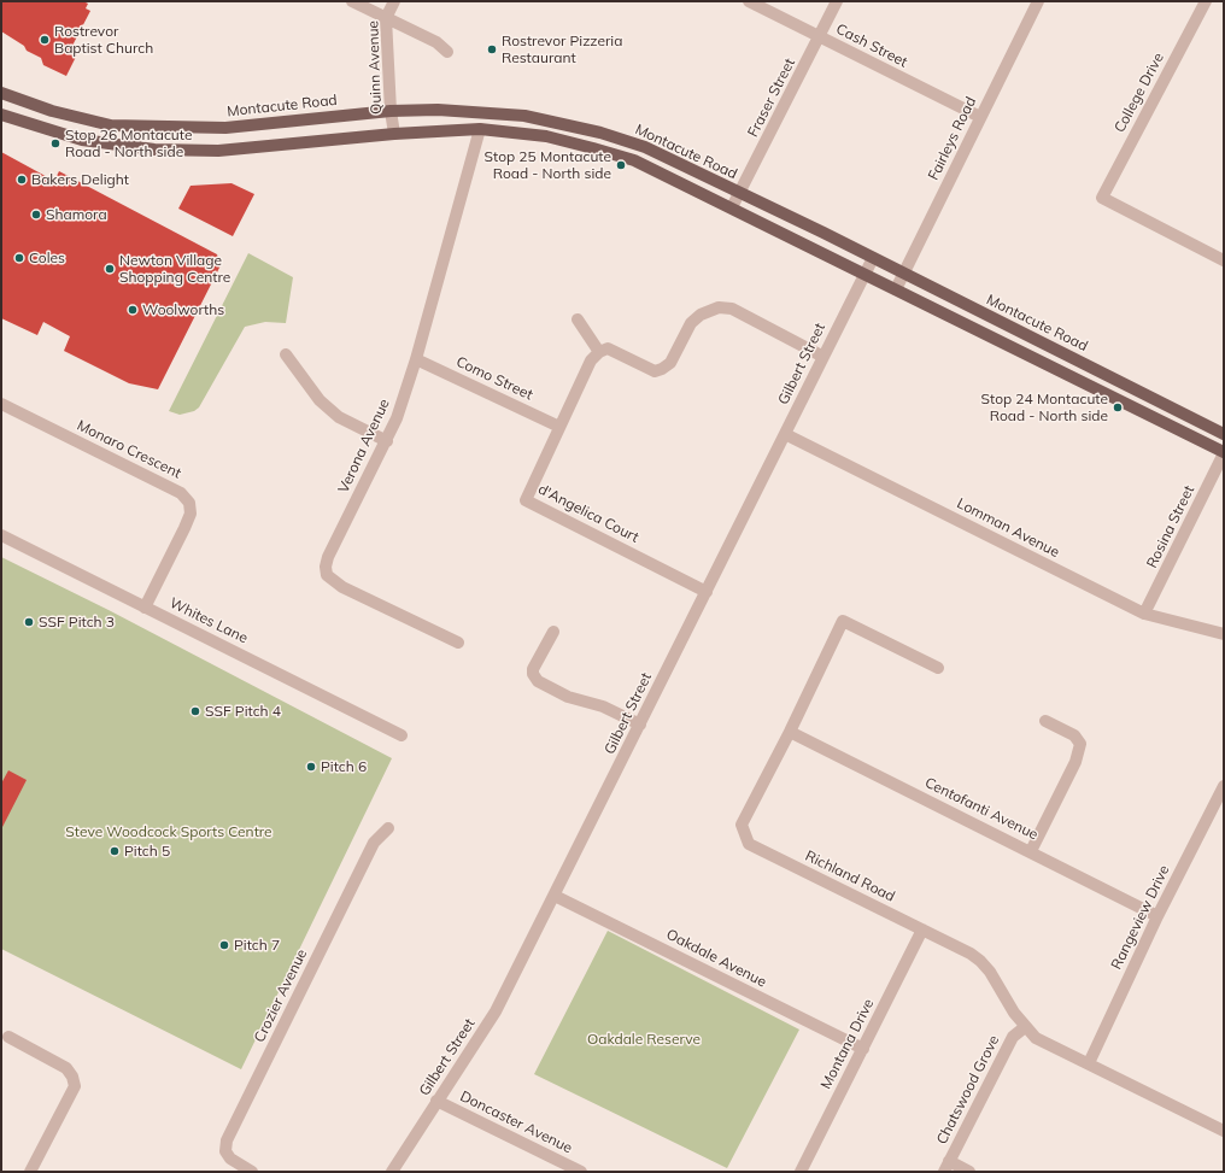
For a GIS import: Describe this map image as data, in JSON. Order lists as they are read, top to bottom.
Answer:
{
  "streets": {
    "main road": ["Montacute Road"],
    "street": [
      "Cash Street",
      "Quinn Avenue",
      "College Drive",
      "Fraser Street",
      "Fairleys Road",
      "Gilbert Street",
      "Como Street",
      "Verona Avenue",
      "Monaro Crescent",
      "d'Angelica Court",
      "Rosina Street",
      "Lomman Avenue",
      "Whites Lane",
      "Centofanti Avenue",
      "Richland Road",
      "Rangeview Drive",
      "Oakdale Avenue",
      "Crozier Avenue",
      "Montana Drive",
      "Chatswood Grove",
      "Doncaster Avenue"
    ]
  },
  "crossings": [
    ["Cash Street", "Fraser Street"],
    ["Cash Street", "Fairleys Road"],
    ["Quinn Avenue", "Montacute Road"],
    ["Fraser Street", "Montacute Road"],
    ["Montacute Road", "Fairleys Road"],
    ["Montacute Road", "Gilbert Street"],
    ["Montacute Road", "Verona Avenue"],
    ["Montacute Road", "Rosina Street"],
    ["Gilbert Street", "d'Angelica Court"],
    ["Gilbert Street", "Lomman Avenue"],
    ["Gilbert Street", "Oakdale Avenue"],
    ["Gilbert Street", "Doncaster Avenue"],
    ["Como Street", "Verona Avenue"],
    ["Como Street", "d'Angelica Court"],
    ["Monaro Crescent", "Whites Lane"],
    ["Rosina Street", "Lomman Avenue"],
    ["Centofanti Avenue", "Richland Road"],
    ["Centofanti Avenue", "Rangeview Drive"],
    ["Richland Road", "Rangeview Drive"],
    ["Richland Road", "Montana Drive"],
    ["Richland Road", "Chatswood Grove"],
    ["Oakdale Avenue", "Montana Drive"]
  ],
  "parks": ["Steve Woodcock Sports Centre", "Oakdale Reserve"],
  "places": [
    "Rostrevor Baptist Church",
    "Rostrevor Pizzeria Restaurant",
    "Stop 26 Montacute Road - North side",
    "Stop 25 Montacute Road - North side",
    "Bakers Delight",
    "Shamora",
    "Coles",
    "Newton Village Shopping Centre",
    "Woolworths",
    "Stop 24 Montacute Road - North side",
    "SSF Pitch 3",
    "SSF Pitch 4",
    "Pitch 6",
    "Pitch 5",
    "Pitch 7"
  ]
}
